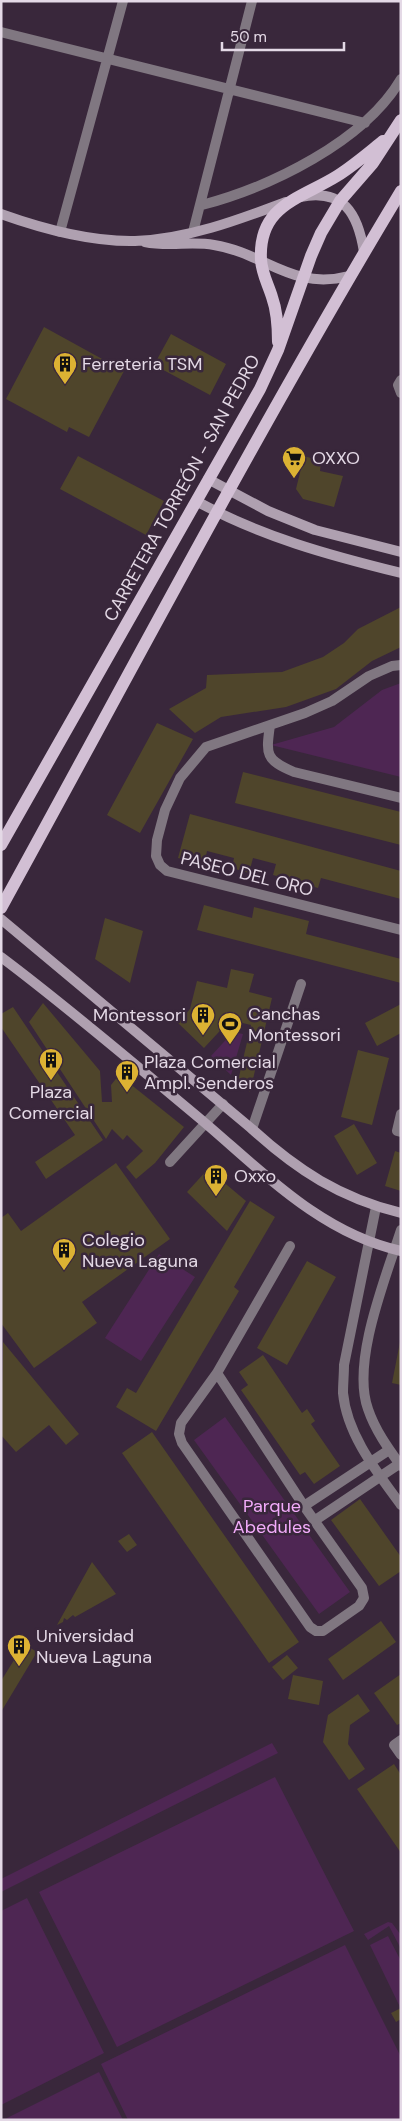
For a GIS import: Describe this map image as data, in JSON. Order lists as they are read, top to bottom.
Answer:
{
  "streets": {
    "main road": ["CARRETERA TORREÓN - SAN PEDRO"],
    "street": ["PASEO DEL ORO"]
  },
  "parks": ["Parque Abedules"],
  "places": {
    "building": [
      "Ferreteria TSM",
      "Montessori",
      "Plaza Comercial",
      "Plaza Comercial Ampl. Senderos",
      "Oxxo",
      "Colegio Nueva Laguna",
      "Universidad Nueva Laguna"
    ],
    "supermarket": ["OXXO"],
    "sports": ["Canchas Montessori"]
  },
  "scale_bar": "50 m"
}
